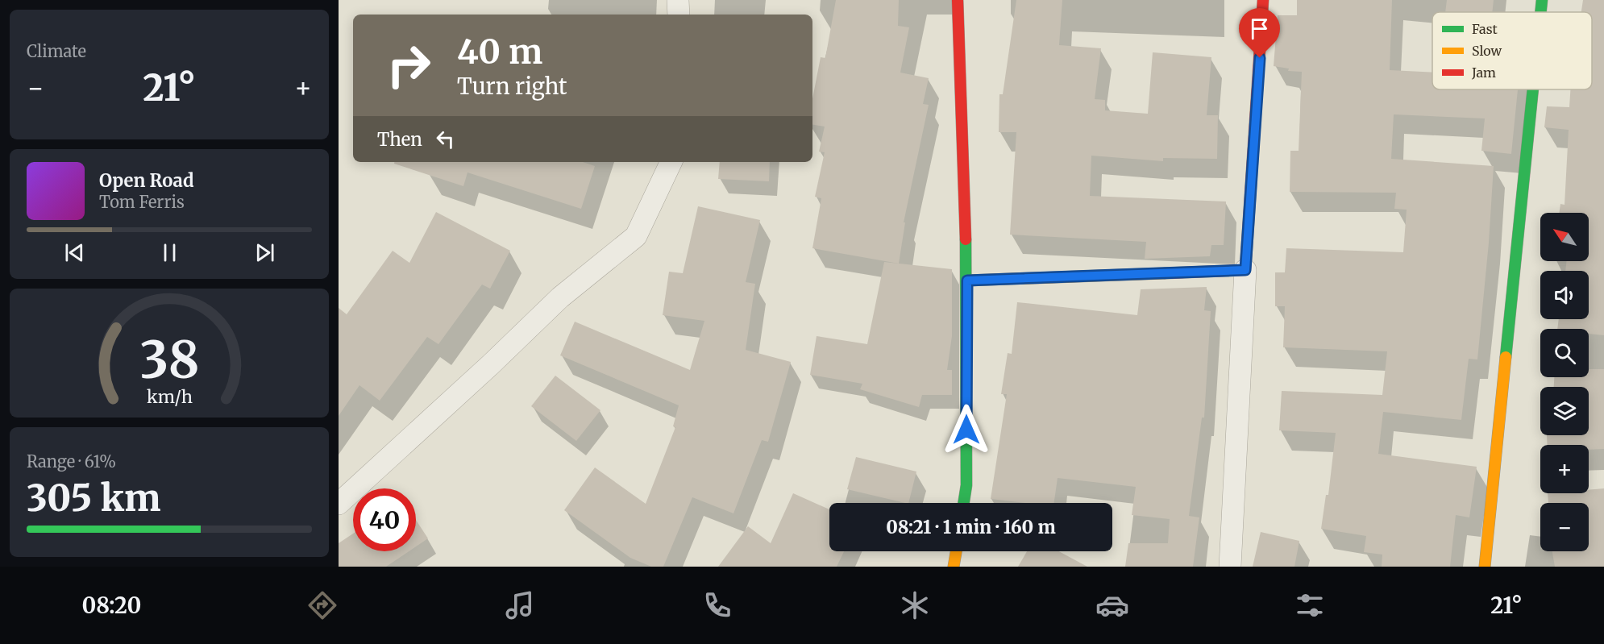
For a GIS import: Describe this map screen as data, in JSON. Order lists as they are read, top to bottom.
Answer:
{
  "legend": ["Fast", "Slow", "Jam"],
  "north": "top left",
  "page": {
    "tile": [
      "Climate",
      ["Range · 61%", "305 km"]
    ],
    "turn": ["40 m", "Turn right"],
    "heat": ["−", "21°", "+"],
    "then": "Then",
    "song": ["Open Road", "Tom Ferris"],
    "map_buttons": ["+", "−"],
    "limit": "40",
    "trip": "08:21 · 1 min · 160 m",
    "tabs": ["08:20", "21°"],
    "gauge": ["38", "km/h"]
  }
}
